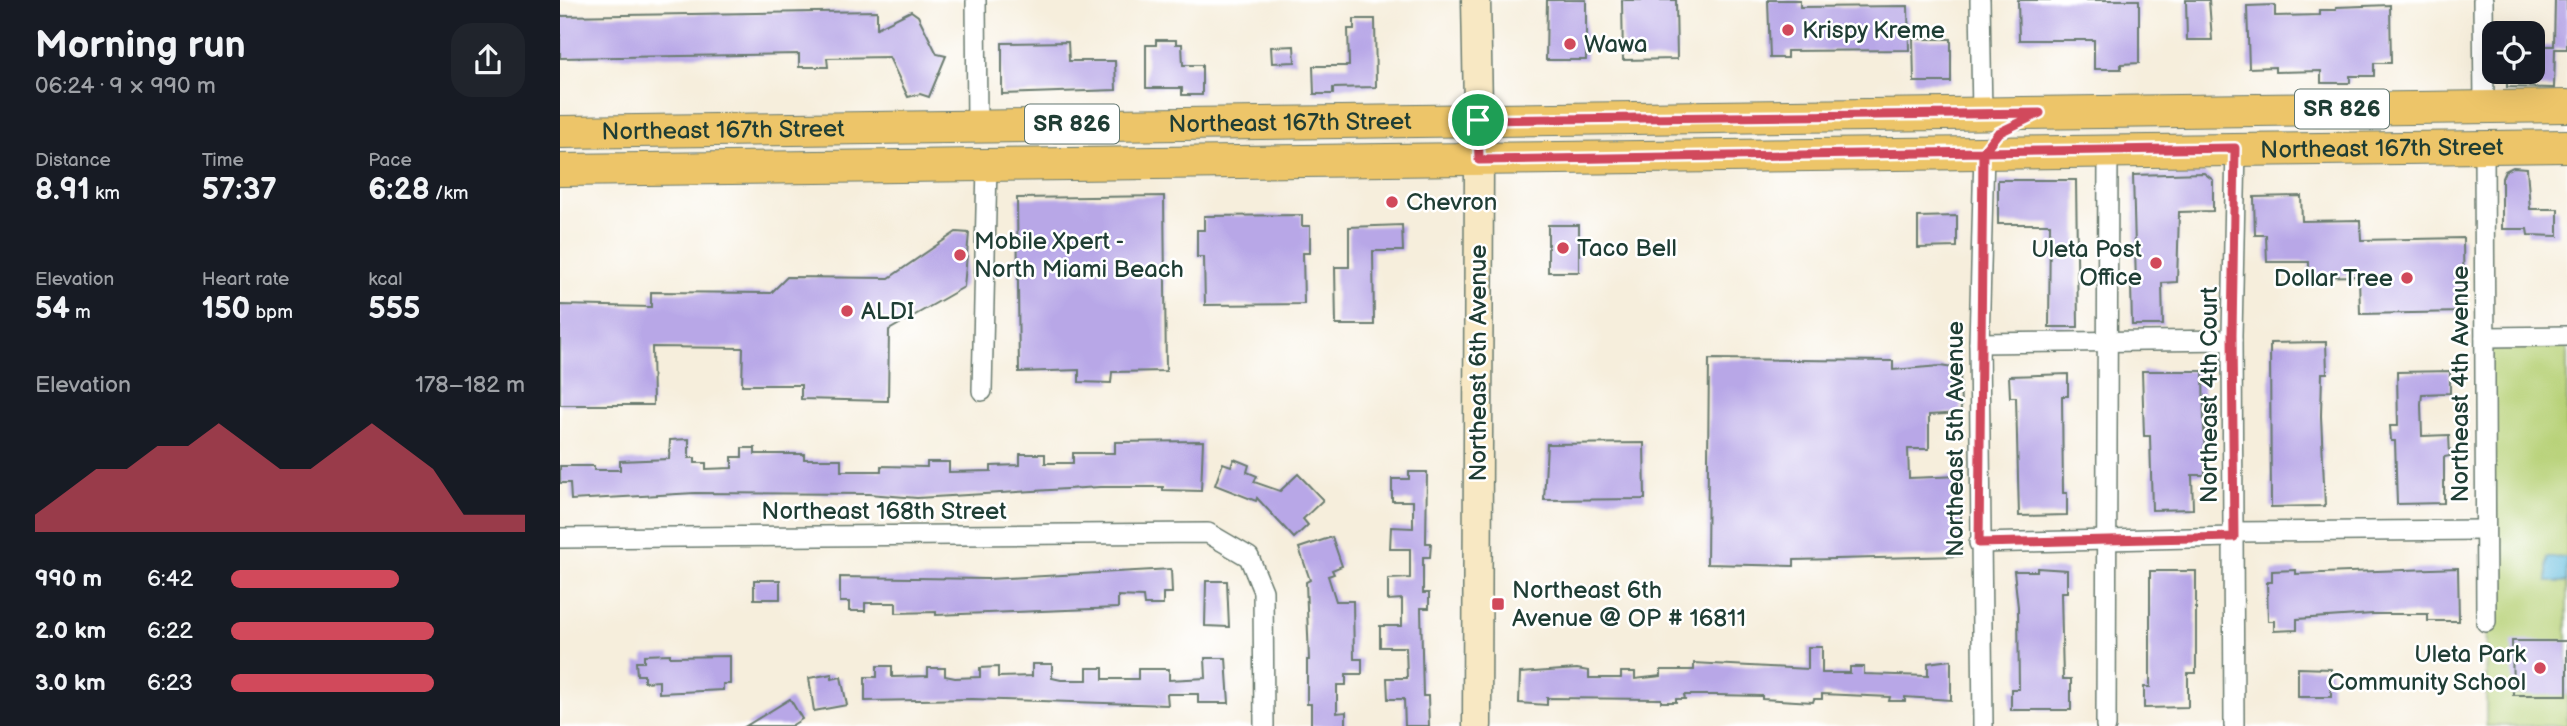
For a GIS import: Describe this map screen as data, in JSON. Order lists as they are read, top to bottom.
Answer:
{
  "streets": {
    "main road": ["SR 826", "Northeast 167th Street", "Northeast 6th Avenue"],
    "street": [
      "Northeast 4th Avenue",
      "Northeast 4th Court",
      "Northeast 5th Avenue",
      "Northeast 168th Street"
    ]
  },
  "crossings": [
    ["Northeast 167th Street", "Northeast 6th Avenue"],
    ["Northeast 167th Street", "Northeast 4th Avenue"],
    ["Northeast 167th Street", "Northeast 4th Court"],
    ["Northeast 167th Street", "Northeast 5th Avenue"]
  ],
  "places": {
    "other": [
      "Krispy Kreme",
      "Wawa",
      "Chevron",
      "Taco Bell",
      "Mobile Xpert - North Miami Beach",
      "Uleta Post Office",
      "Dollar Tree",
      "ALDI",
      "Uleta Park Community School"
    ],
    "transit": ["Northeast 6th Avenue @ OP # 16811"]
  },
  "page": {
    "heading": ["Morning run", "06:24 · 9 × 990 m"],
    "stats": [
      ["Distance", "8.91 km"],
      ["Time", "57:37"],
      ["Pace", "6:28 /km"],
      ["Elevation", "54 m"],
      ["Heart rate", "150 bpm"],
      ["kcal", "555"]
    ],
    "chart": ["Elevation", "178–182 m"],
    "list": [
      {
        "name": "990 m",
        "note": "6:42"
      },
      {
        "name": "2.0 km",
        "note": "6:22"
      },
      {
        "name": "3.0 km",
        "note": "6:23"
      }
    ]
  }
}
